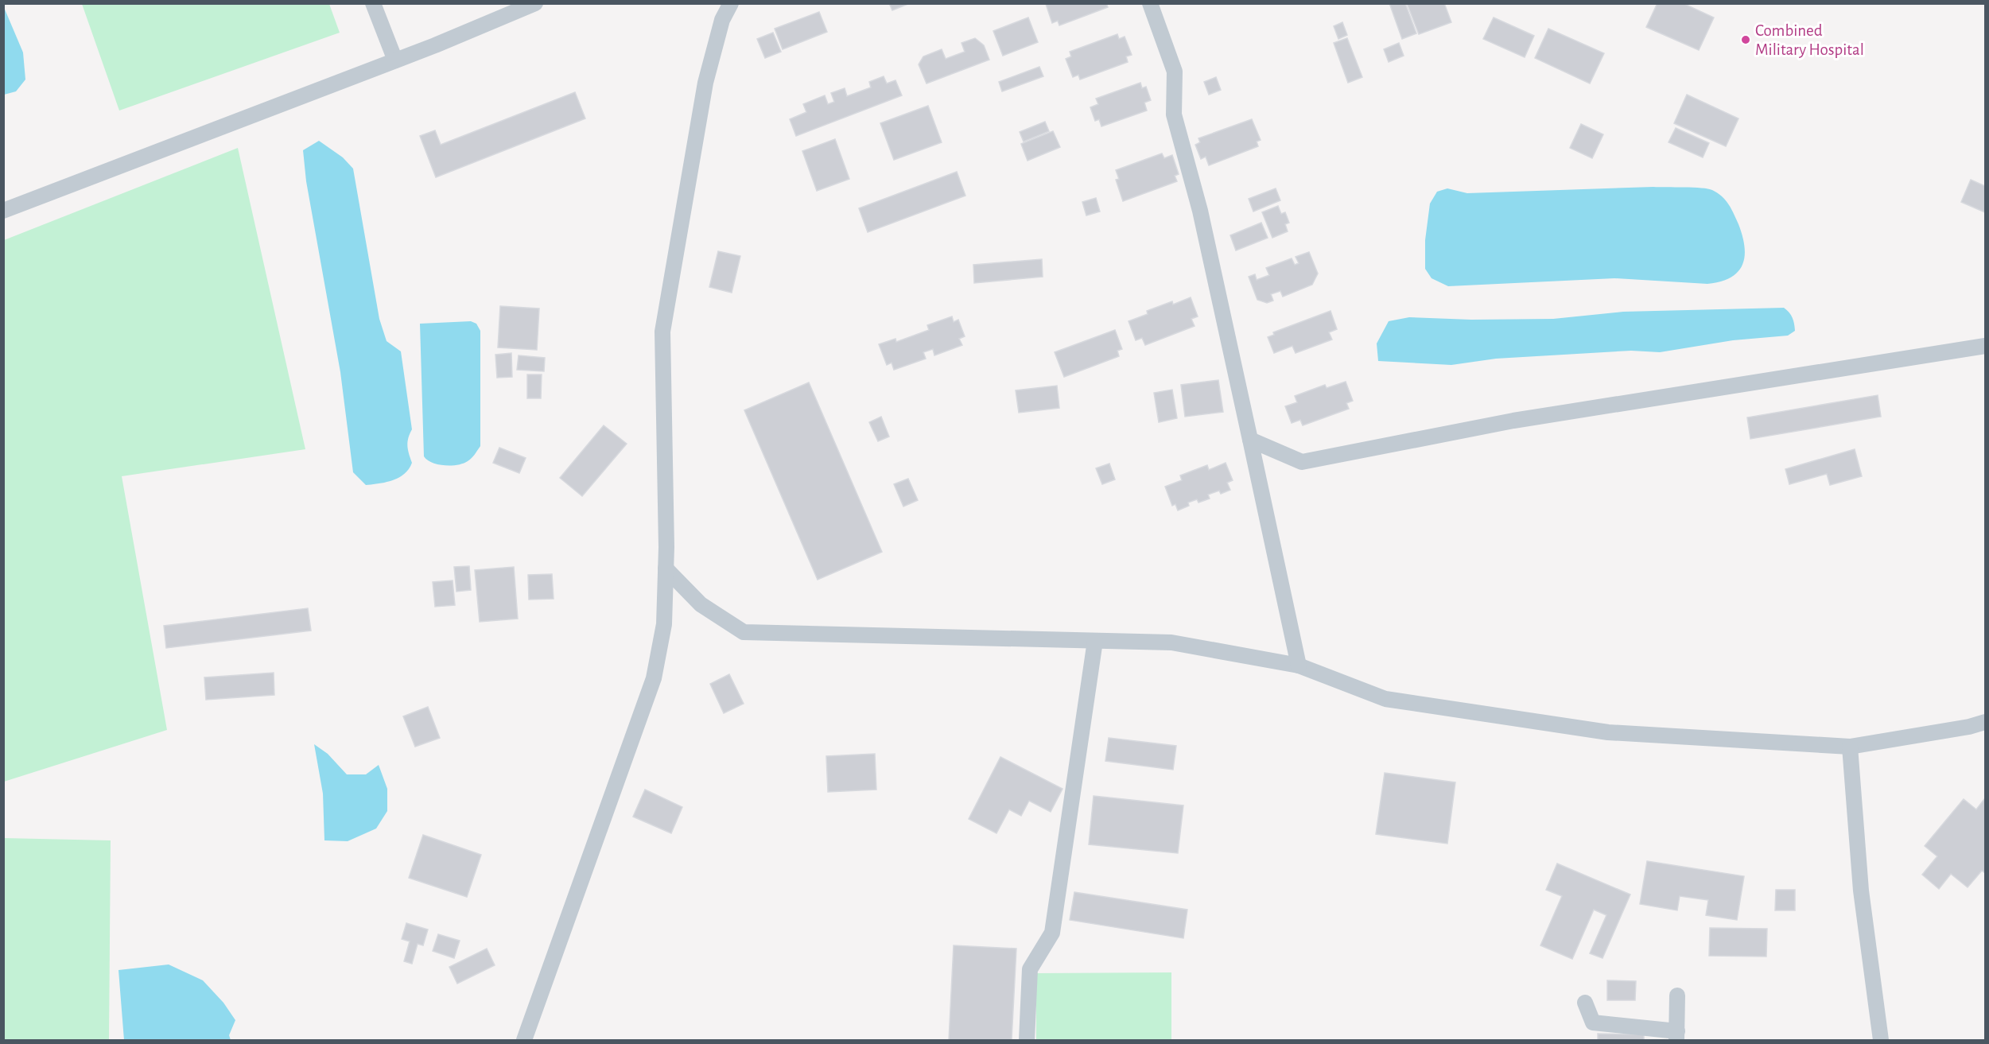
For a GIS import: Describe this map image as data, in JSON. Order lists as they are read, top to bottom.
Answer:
{
  "places": ["Combined Military Hospital"]
}
